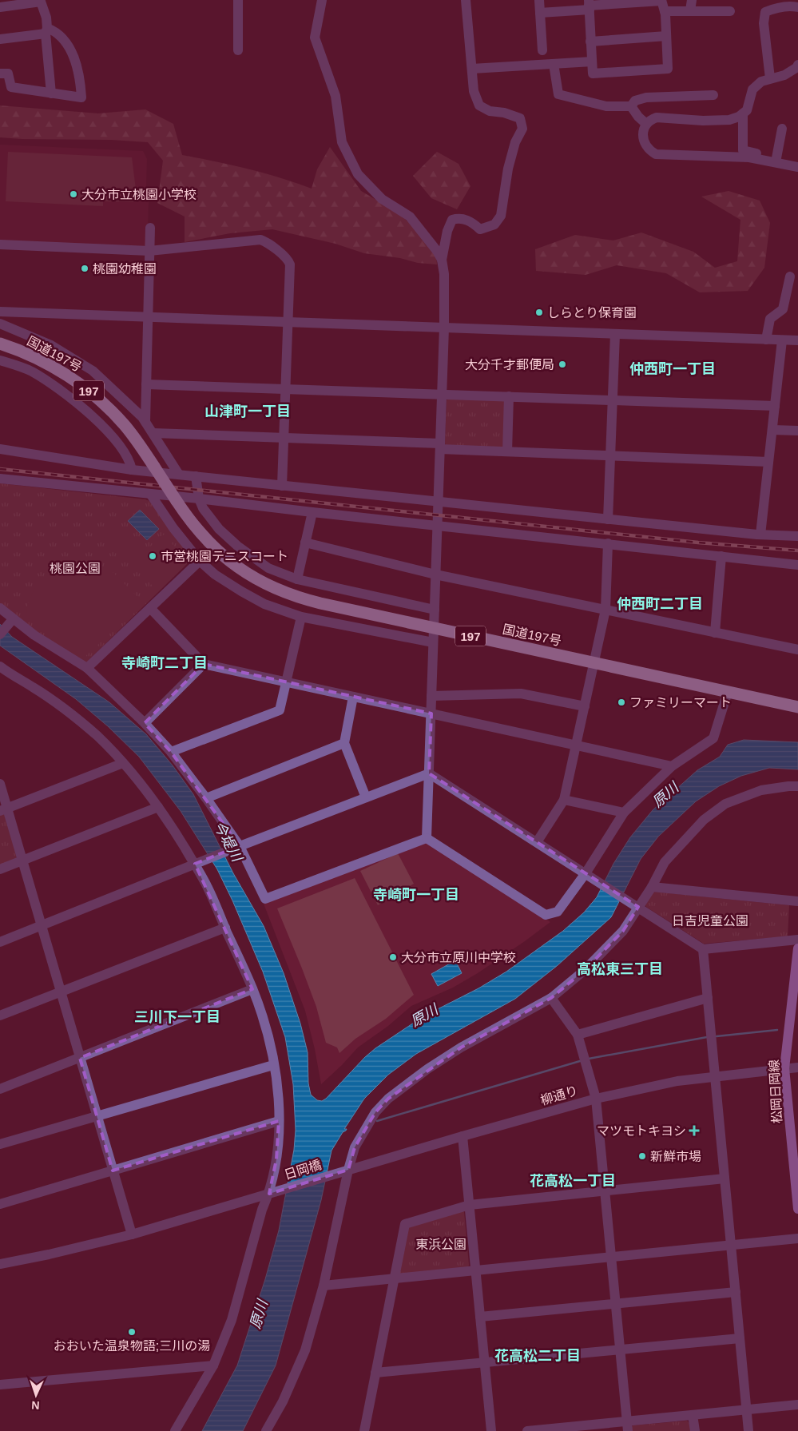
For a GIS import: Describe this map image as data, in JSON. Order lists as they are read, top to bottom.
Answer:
{
  "streets": {
    "highway": ["国道197号", "197"],
    "main road": ["松岡日岡線"],
    "street": ["柳通り", "日岡橋"]
  },
  "crossings": [
    ["松岡日岡線", "柳通り"],
    ["柳通り", "日岡橋"]
  ],
  "districts": [
    "仲西町一丁目",
    "山津町一丁目",
    "仲西町二丁目",
    "寺崎町二丁目",
    "寺崎町一丁目",
    "高松東三丁目",
    "三川下一丁目",
    "花高松一丁目",
    "花高松二丁目"
  ],
  "water": ["原川", "今堤川"],
  "parks": ["桃園公園", "日吉児童公園", "東浜公園"],
  "places": {
    "other": [
      "大分市立桃園小学校",
      "桃園幼稚園",
      "しらとり保育園",
      "大分千才郵便局",
      "市営桃園テニスコート",
      "ファミリーマート",
      "大分市立原川中学校",
      "新鮮市場",
      "おおいた温泉物語;三川の湯"
    ],
    "health": ["マツモトキヨシ"]
  },
  "north": "bottom"
}
